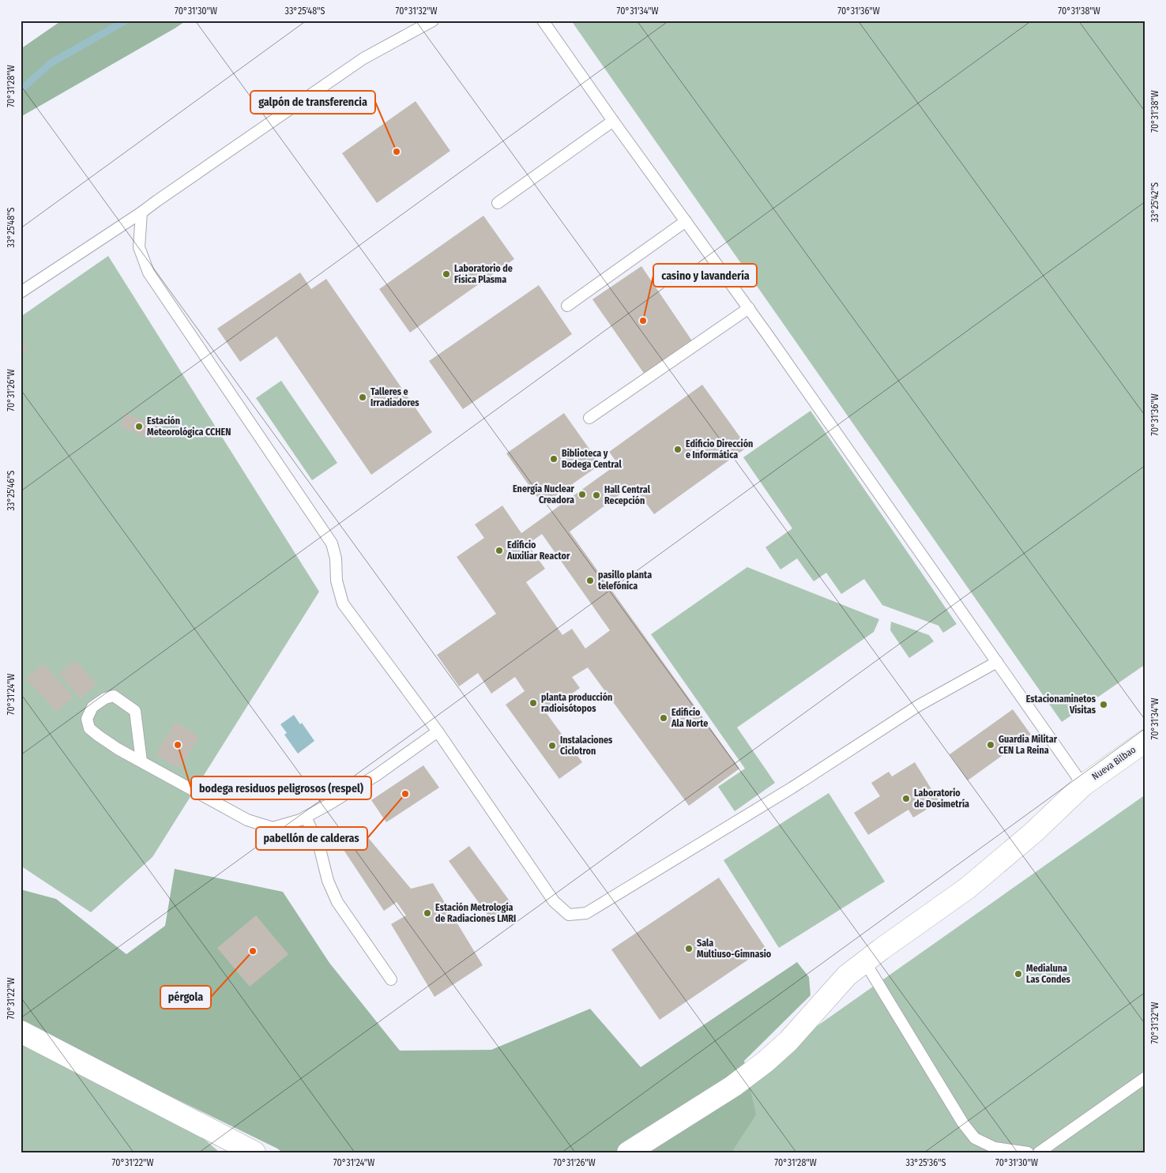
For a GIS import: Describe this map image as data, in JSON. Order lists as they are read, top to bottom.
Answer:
{
  "streets": {
    "street": ["Nueva Bilbao"]
  },
  "places": [
    "galpón de transferencia",
    "Laboratorio de Física Plasma",
    "casino y lavandería",
    "Talleres e Irradiadores",
    "Estación Meteorológica CCHEN",
    "Edificio Dirección e Informática",
    "Biblioteca y Bodega Central",
    "Energía Nuclear Creadora",
    "Hall Central Recepción",
    "Edificio Auxiliar Reactor",
    "pasillo planta telefónica",
    "planta producción radioisótopos",
    "Estacionaminetos Visitas",
    "Edificio Ala Norte",
    "bodega residuos peligrosos (respel)",
    "Guardia Militar CEN La Reina",
    "Instalaciones Ciclotron",
    "pabellón de calderas",
    "Laboratorio de Dosimetría",
    "Estación Metrología de Radiaciones LMRI",
    "Sala Multiuso-Gimnasio",
    "pérgola",
    "Medialuna Las Condes"
  ],
  "coordinates": [
    "70°31'30\"W",
    "33°25'48\"S",
    "70°31'32\"W",
    "70°31'34\"W",
    "70°31'36\"W",
    "70°31'38\"W",
    "70°31'28\"W",
    "33°25'42\"S",
    "70°31'26\"W",
    "33°25'46\"S",
    "70°31'24\"W",
    "70°31'22\"W",
    "33°25'36\"S"
  ]
}
